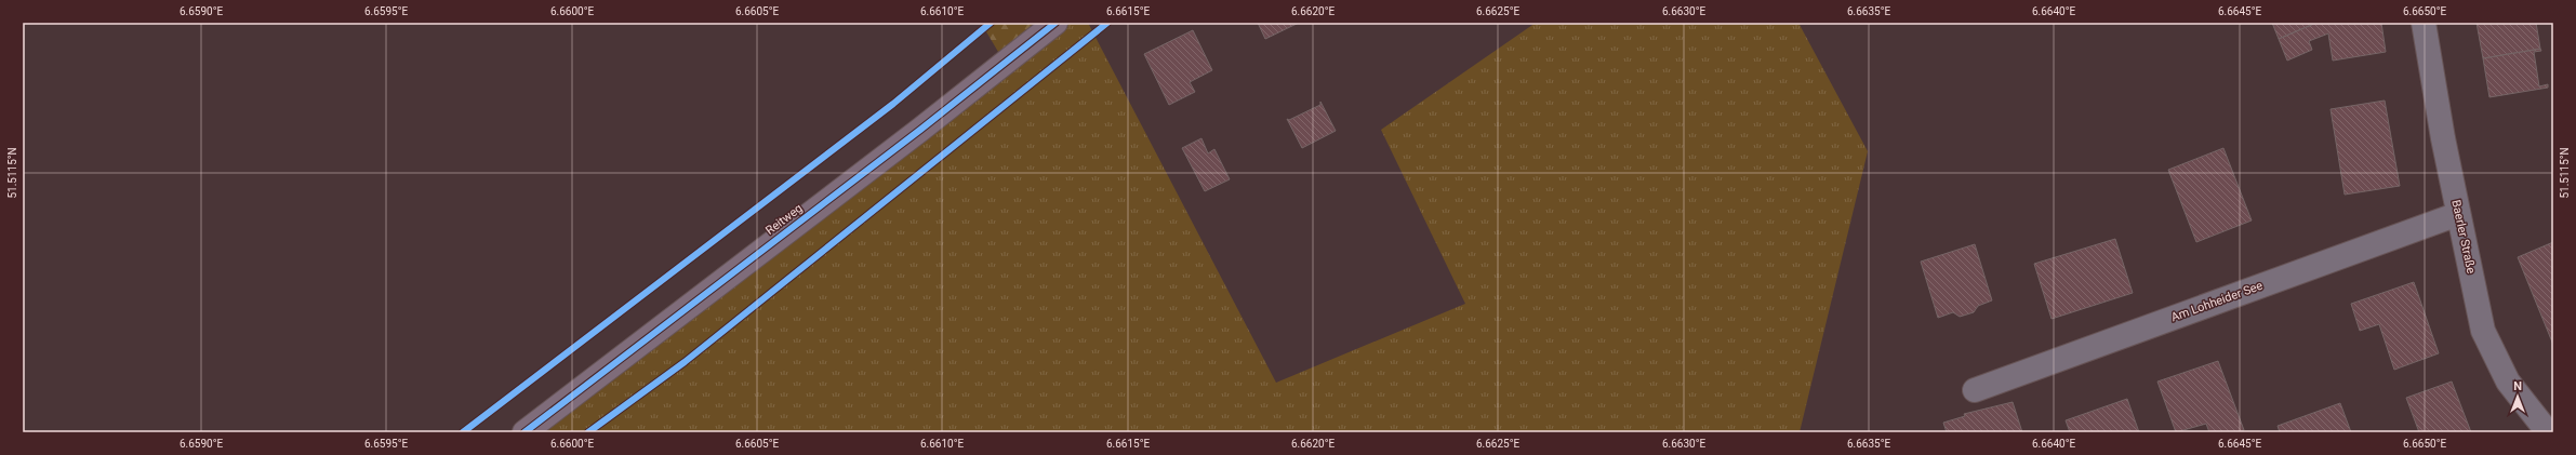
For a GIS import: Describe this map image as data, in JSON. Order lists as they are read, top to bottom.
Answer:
{
  "streets": {
    "main road": ["Reitweg"],
    "street": ["Baerler Straße", "Am Lohheider See"]
  },
  "crossings": [
    ["Baerler Straße", "Am Lohheider See"]
  ],
  "north": "top",
  "coordinates": [
    "6.6590°E",
    "6.6595°E",
    "6.6600°E",
    "6.6605°E",
    "6.6610°E",
    "6.6615°E",
    "6.6620°E",
    "6.6625°E",
    "6.6630°E",
    "6.6635°E",
    "6.6640°E",
    "6.6645°E",
    "6.6650°E",
    "51.5115°N"
  ]
}
